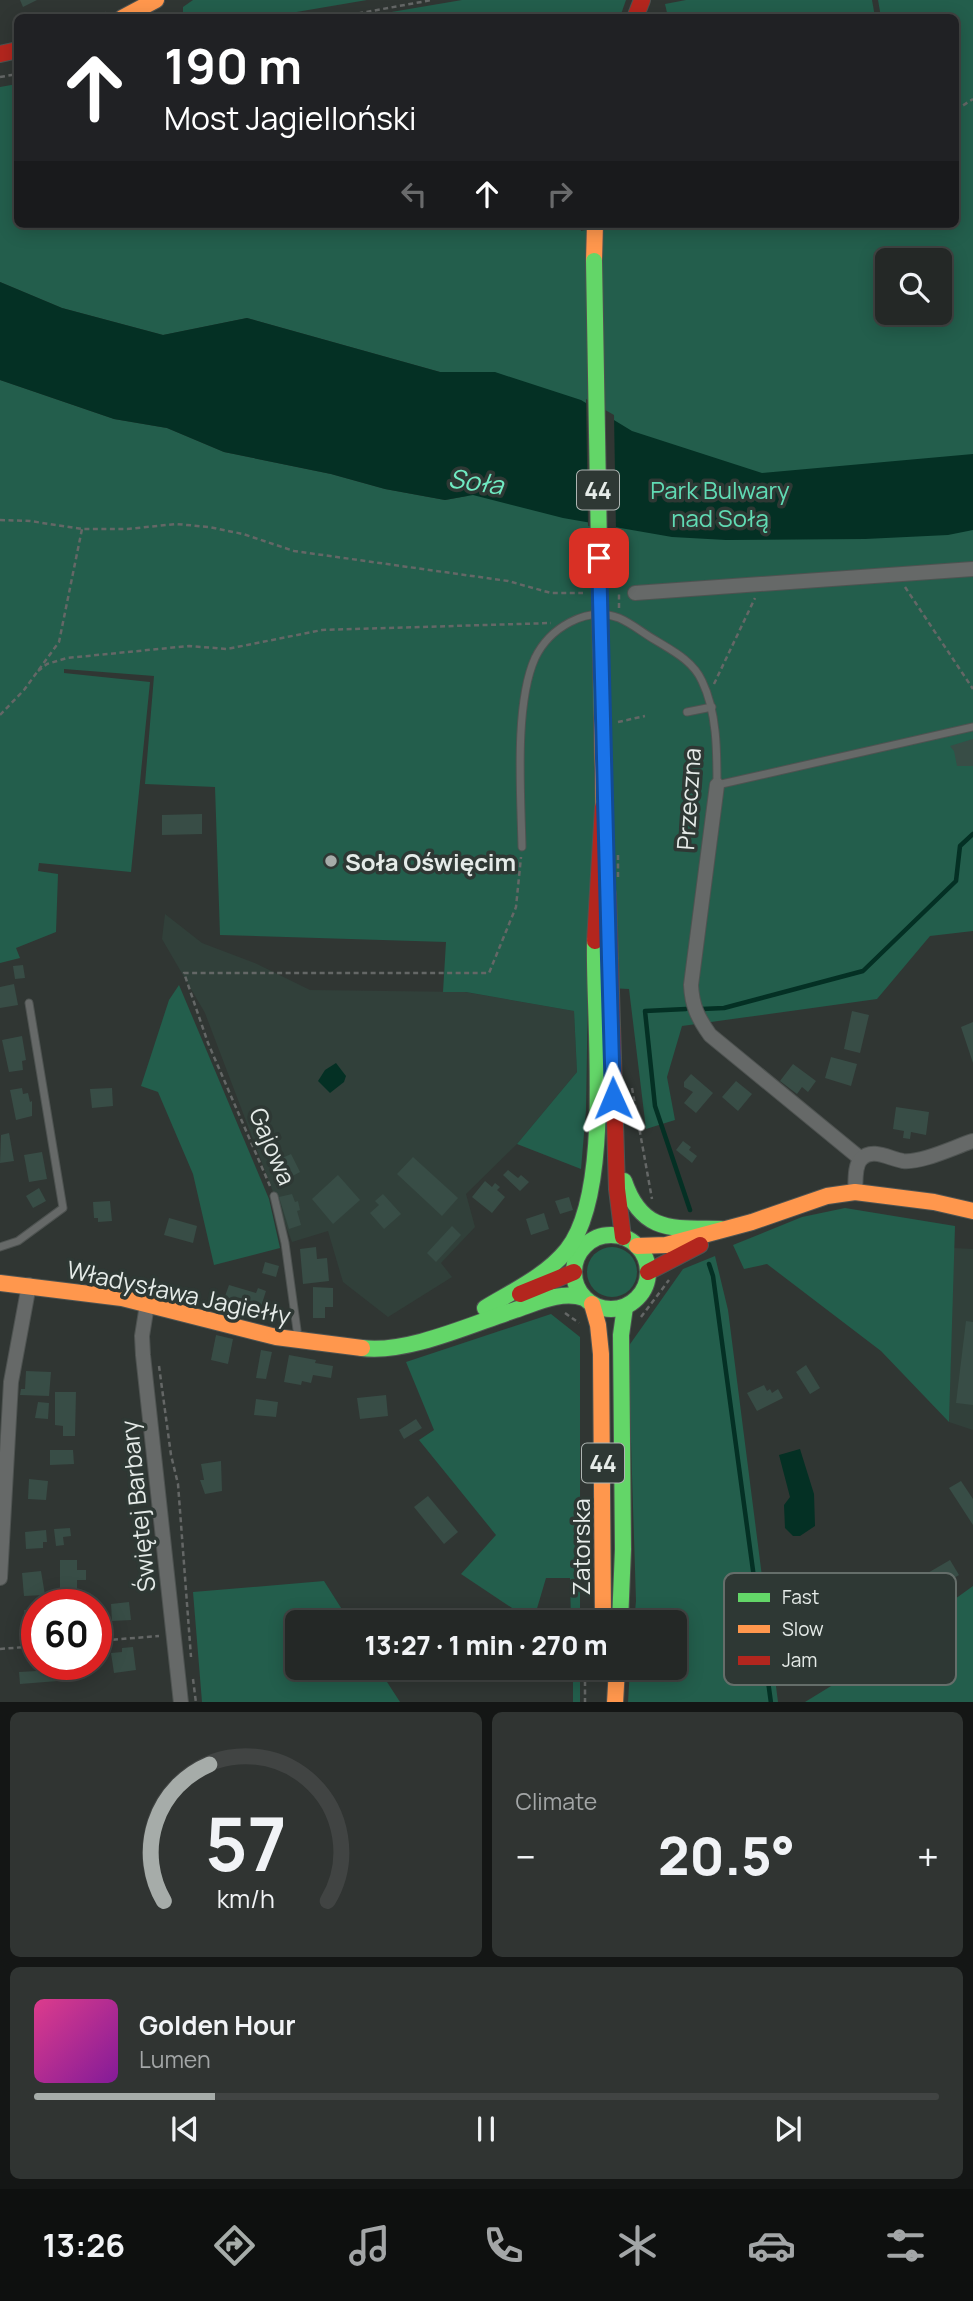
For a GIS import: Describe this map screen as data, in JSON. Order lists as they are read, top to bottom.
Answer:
{
  "streets": {
    "main road": ["44", "Władysława Jagiełły", "Zatorska"],
    "street": ["Przeczna", "Świętej Barbary"],
    "lane": ["Gajowa"]
  },
  "crossings": [
    ["44", "Władysława Jagiełły"],
    ["44", "Zatorska"],
    ["Gajowa", "Władysława Jagiełły"],
    ["Władysława Jagiełły", "Świętej Barbary"],
    ["Władysława Jagiełły", "Zatorska"]
  ],
  "water": ["Soła"],
  "parks": ["Park Bulwary nad Sołą"],
  "places": ["Soła Oświęcim"],
  "legend": ["Fast", "Slow", "Jam"],
  "page": {
    "turn": ["190 m", "Most Jagielloński"],
    "limit": "60",
    "trip": "13:27 · 1 min · 270 m",
    "tile": "Climate",
    "heat": ["−", "20.5°", "+"],
    "song": ["Golden Hour", "Lumen"],
    "tabs": "13:26",
    "gauge": ["57", "km/h"]
  }
}
